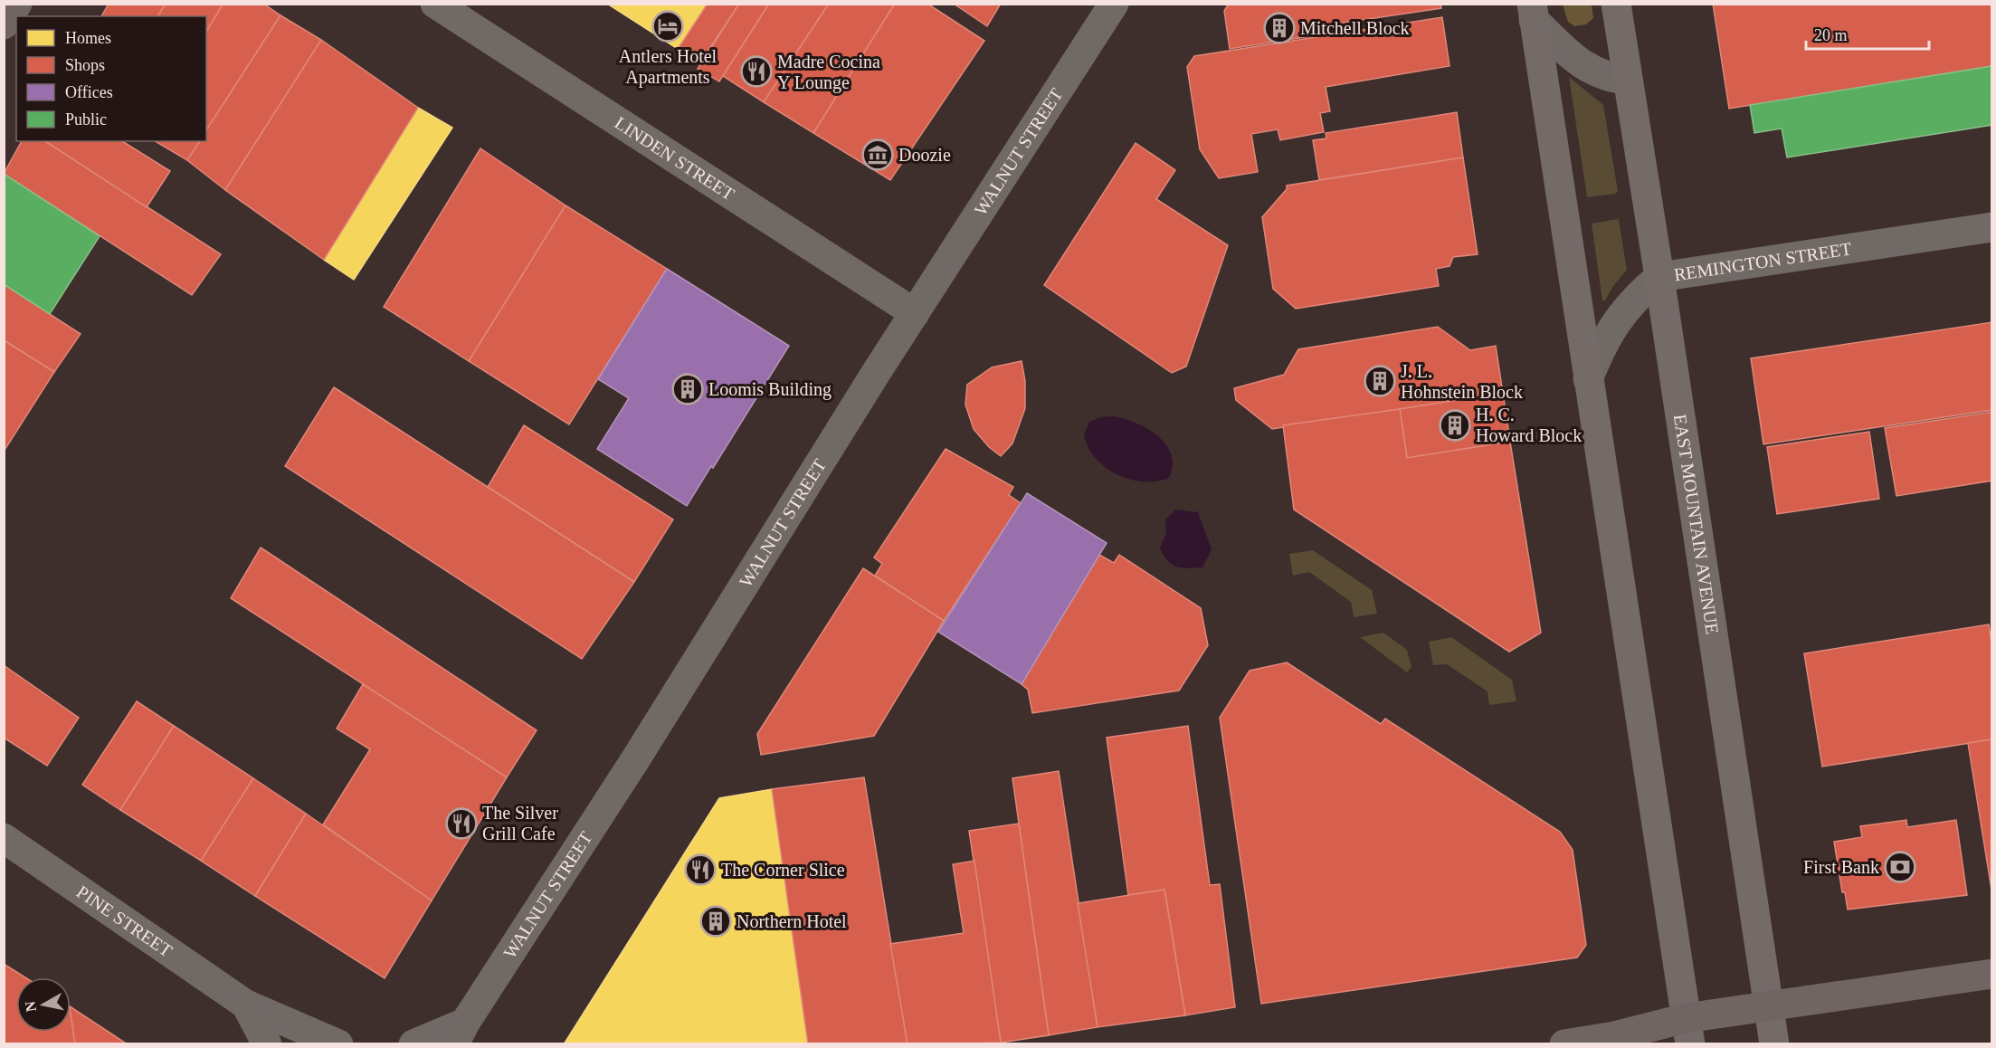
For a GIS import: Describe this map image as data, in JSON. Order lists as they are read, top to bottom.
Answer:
{
  "streets": {
    "street": [
      "WALNUT STREET",
      "LINDEN STREET",
      "REMINGTON STREET",
      "EAST MOUNTAIN AVENUE",
      "PINE STREET"
    ]
  },
  "crossings": [
    ["WALNUT STREET", "LINDEN STREET"],
    ["REMINGTON STREET", "EAST MOUNTAIN AVENUE"]
  ],
  "places": {
    "hotel": ["Antlers Hotel Apartments"],
    "building": [
      "Mitchell Block",
      "J. L. Hohnstein Block",
      "Loomis Building",
      "H. C. Howard Block",
      "Northern Hotel"
    ],
    "restaurant": ["Madre Cocina Y Lounge", "The Silver Grill Cafe", "The Corner Slice"],
    "museum": ["Doozie"],
    "bank": ["First Bank"]
  },
  "legend": [
    "Homes",
    "Shops",
    "Offices",
    "Public"
  ],
  "scale_bar": "20 m",
  "north": "left"
}
